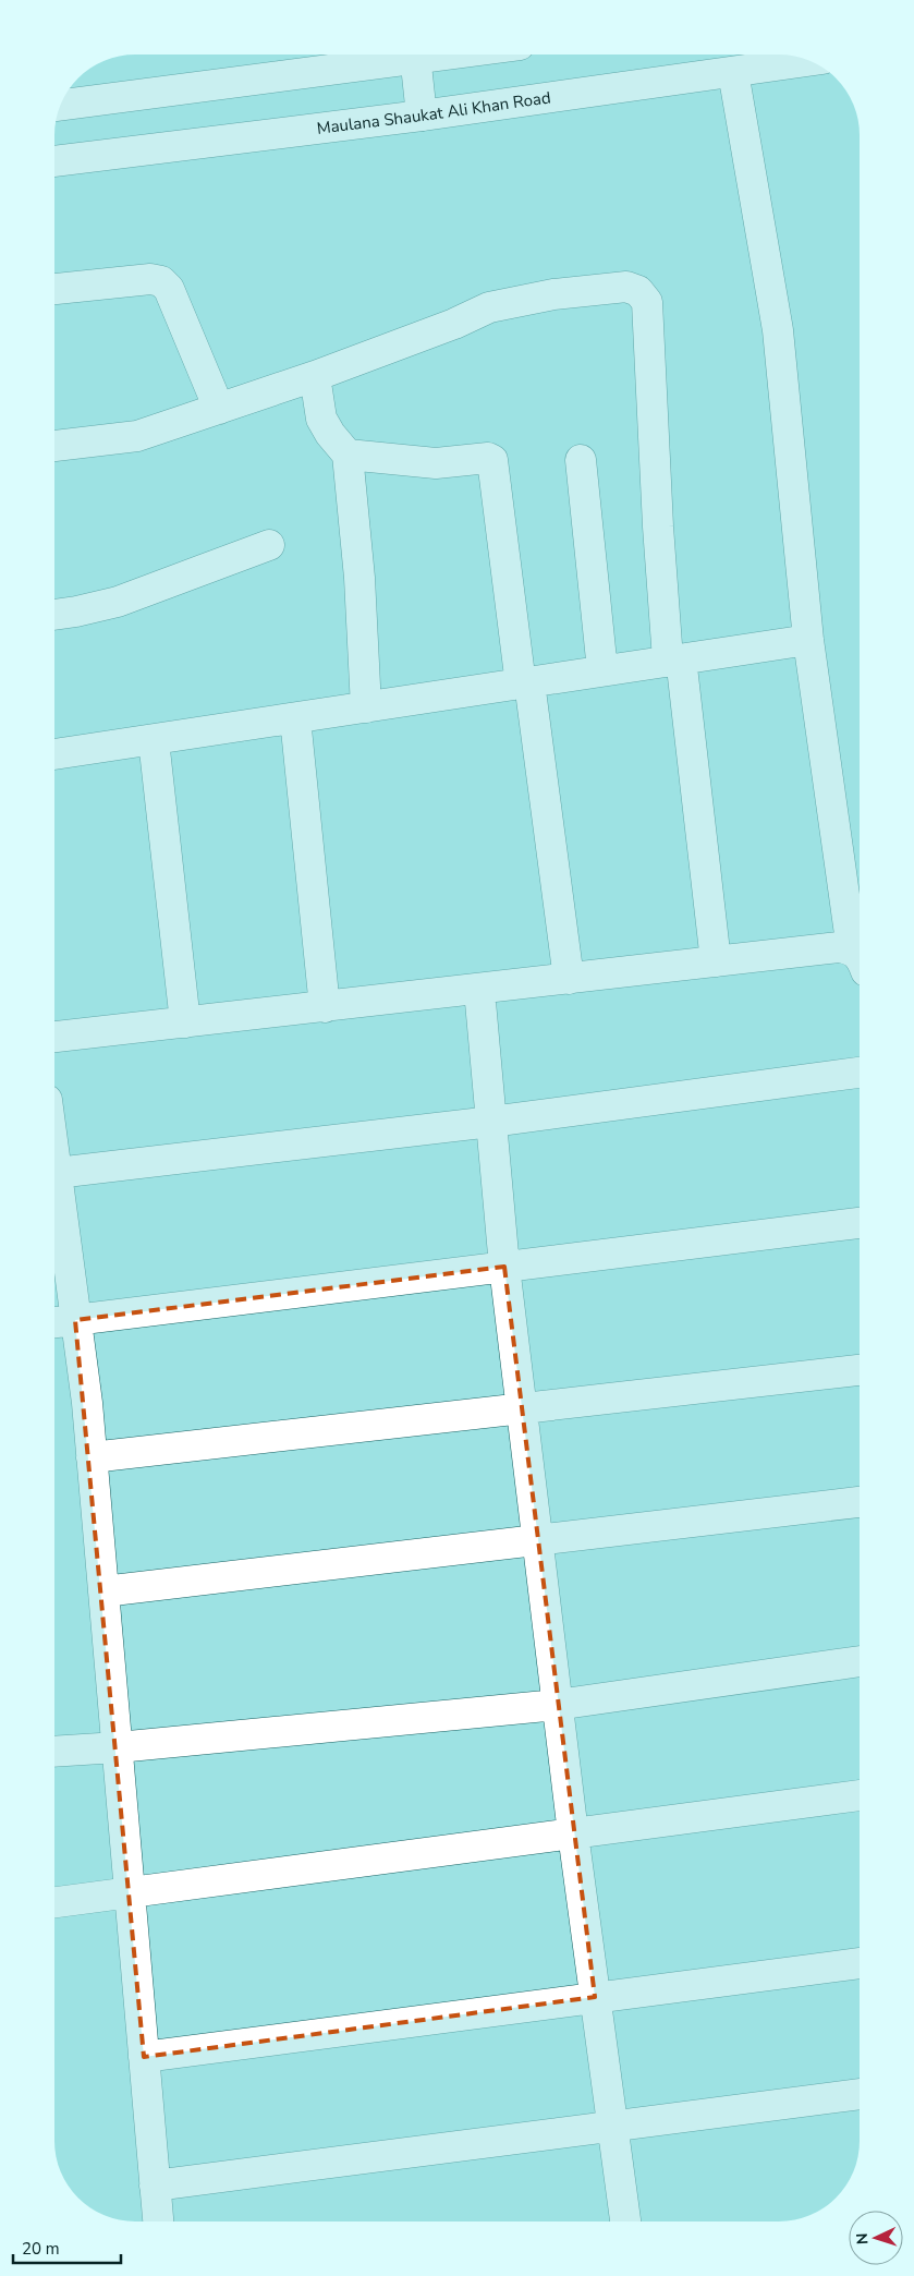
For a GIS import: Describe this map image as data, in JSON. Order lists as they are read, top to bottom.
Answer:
{
  "streets": {
    "street": ["Maulana Shaukat Ali Khan Road"]
  },
  "scale_bar": "20 m",
  "north": "left"
}
